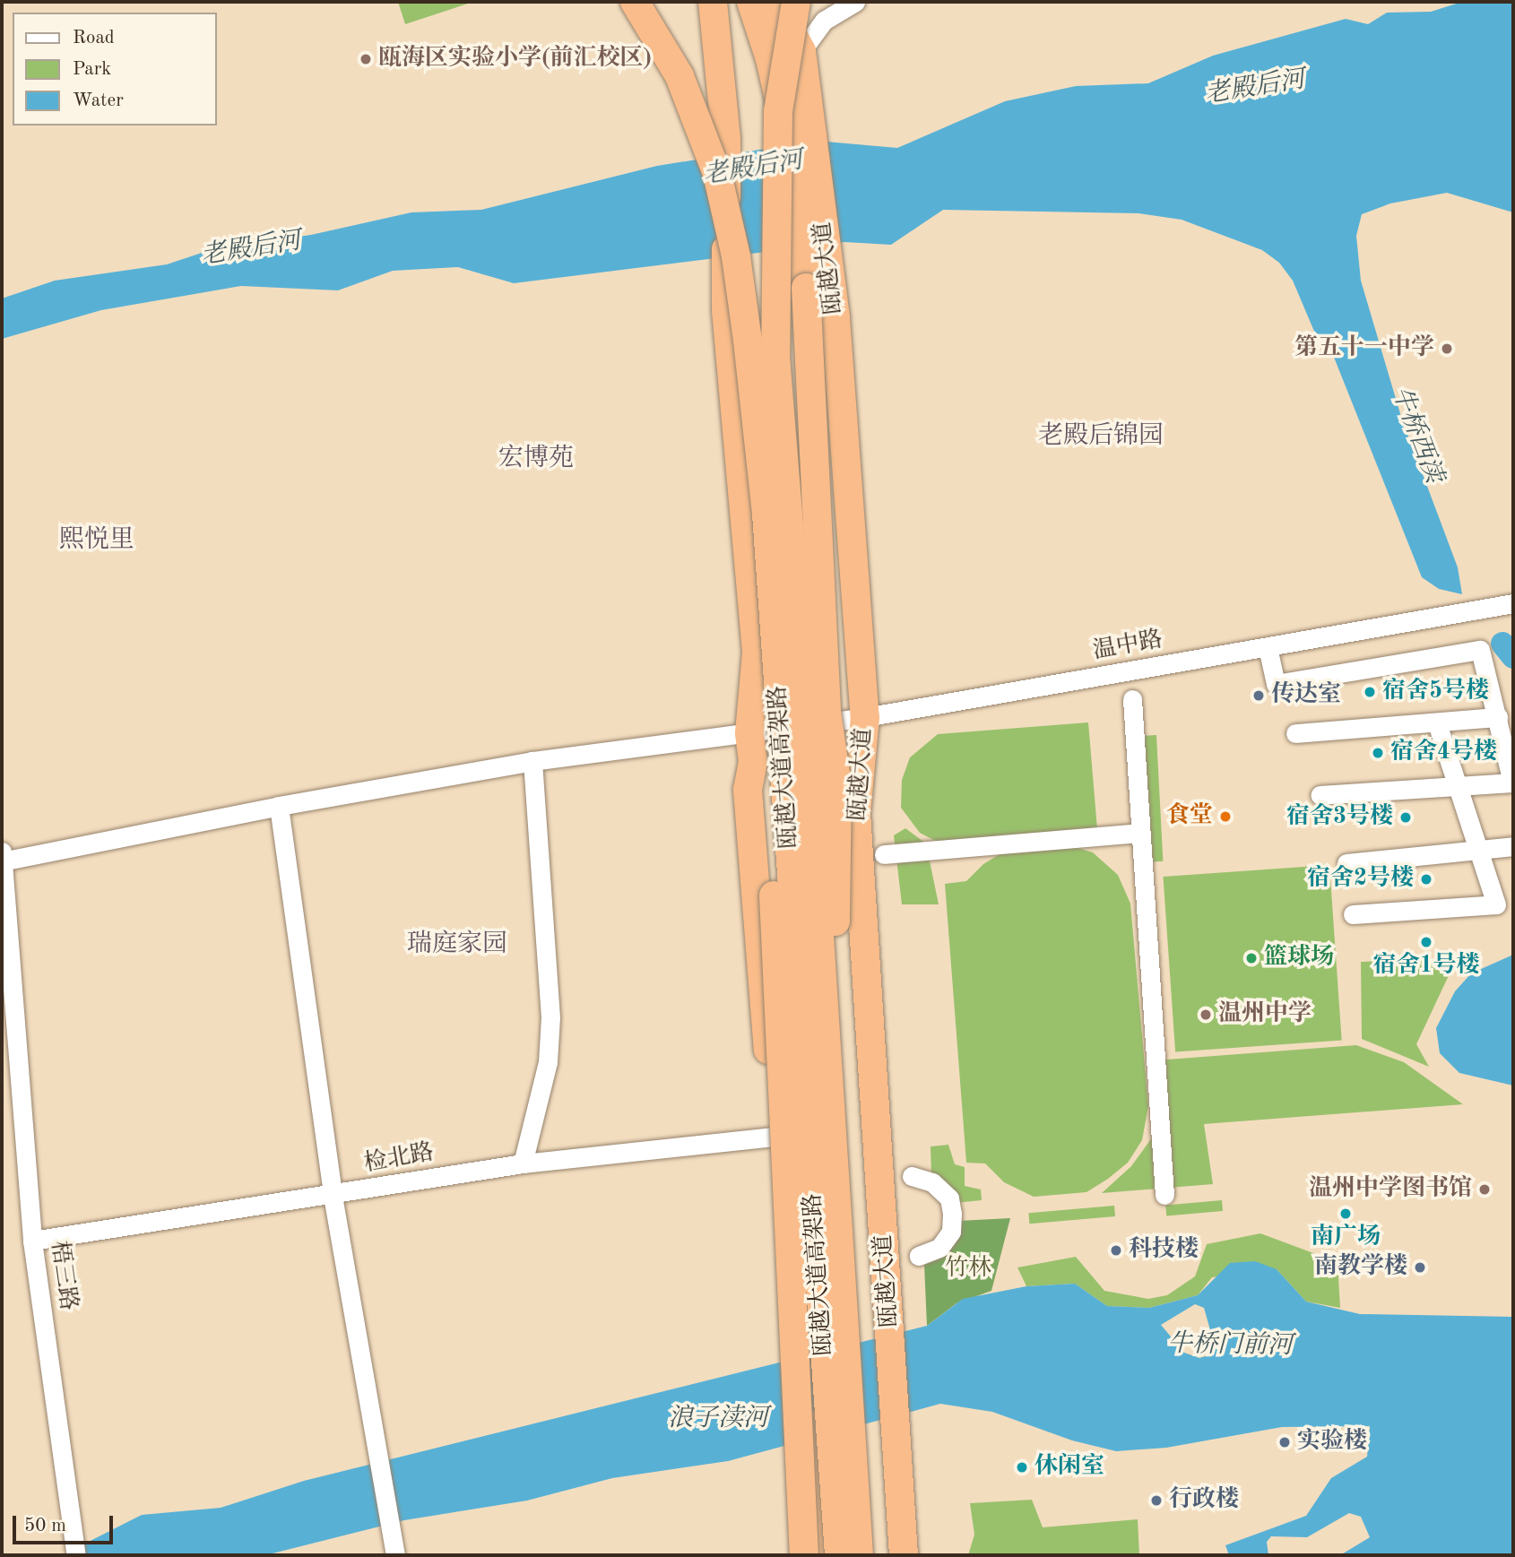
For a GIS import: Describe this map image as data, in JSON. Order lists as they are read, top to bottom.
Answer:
{
  "streets": {
    "highway": ["瓯越大道", "瓯越大道高架路"],
    "street": ["温中路", "检北路", "梧三路"]
  },
  "crossings": [
    ["瓯越大道", "温中路"],
    ["温中路", "梧三路"],
    ["检北路", "梧三路"]
  ],
  "districts": [
    "老殿后锦园",
    "宏博苑",
    "熙悦里",
    "瑞庭家园"
  ],
  "water": [
    "老殿后河",
    "牛桥西渎",
    "牛桥门前河",
    "浪子渎河"
  ],
  "parks": ["竹林"],
  "places": [
    "瓯海区实验小学(前汇校区)",
    "第五十一中学",
    "宿舍5号楼",
    "传达室",
    "宿舍4号楼",
    "食堂",
    "宿舍3号楼",
    "宿舍2号楼",
    "宿舍1号楼",
    "篮球场",
    "温州中学",
    "温州中学图书馆",
    "南广场",
    "科技楼",
    "南教学楼",
    "实验楼",
    "休闲室",
    "行政楼"
  ],
  "legend": ["Road", "Park", "Water"],
  "scale_bar": "50 m"
}
